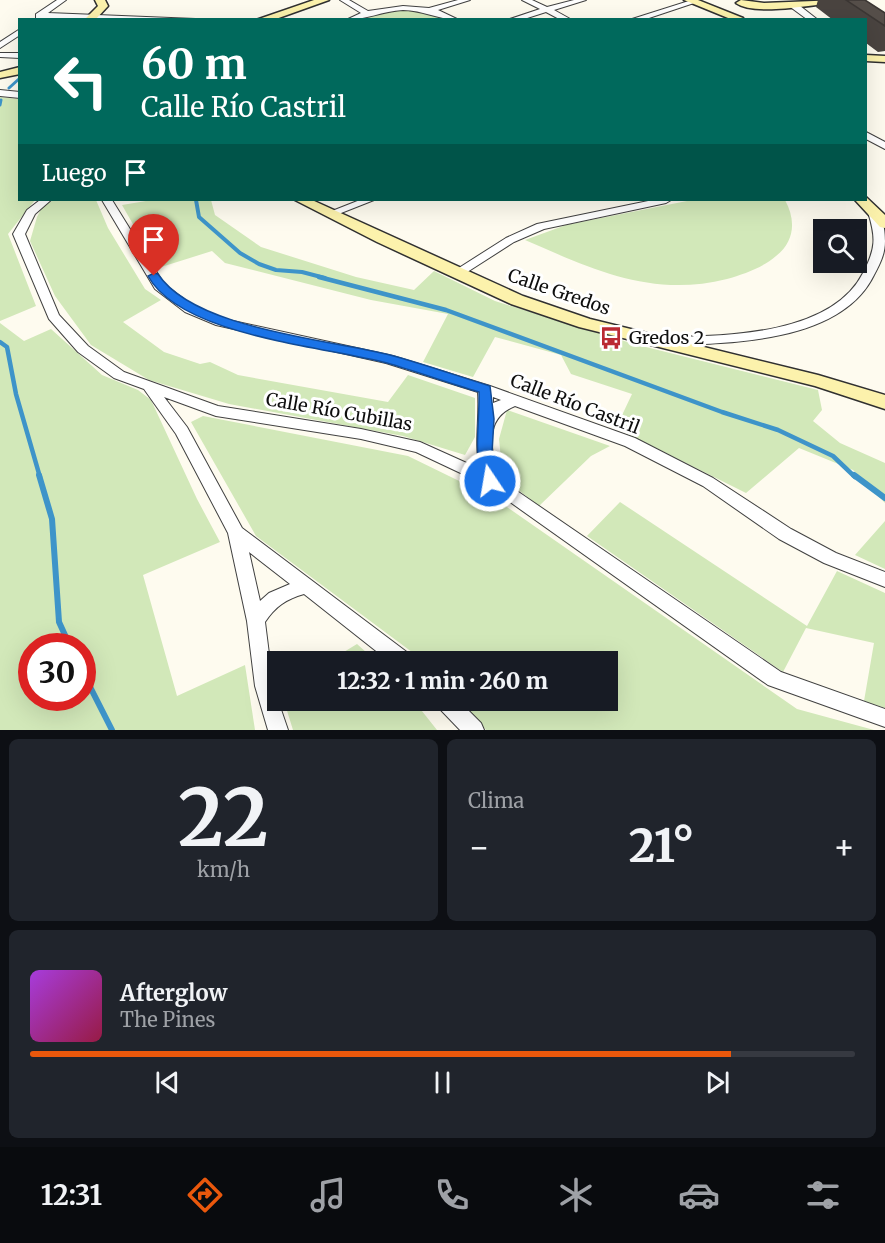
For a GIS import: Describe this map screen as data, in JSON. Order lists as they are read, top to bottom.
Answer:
{
  "streets": {
    "street": ["Calle Gredos", "Calle Río Castril", "Calle Río Cubillas"]
  },
  "places": {
    "bus stop": ["Gredos 2"]
  },
  "page": {
    "turn": ["60 m", "Calle Río Castril"],
    "then": "Luego",
    "limit": "30",
    "trip": "12:32 · 1 min · 260 m",
    "tile": [
      ["22", "km/h"],
      "Clima"
    ],
    "heat": ["−", "21°", "+"],
    "song": ["Afterglow", "The Pines"],
    "tabs": "12:31"
  }
}
